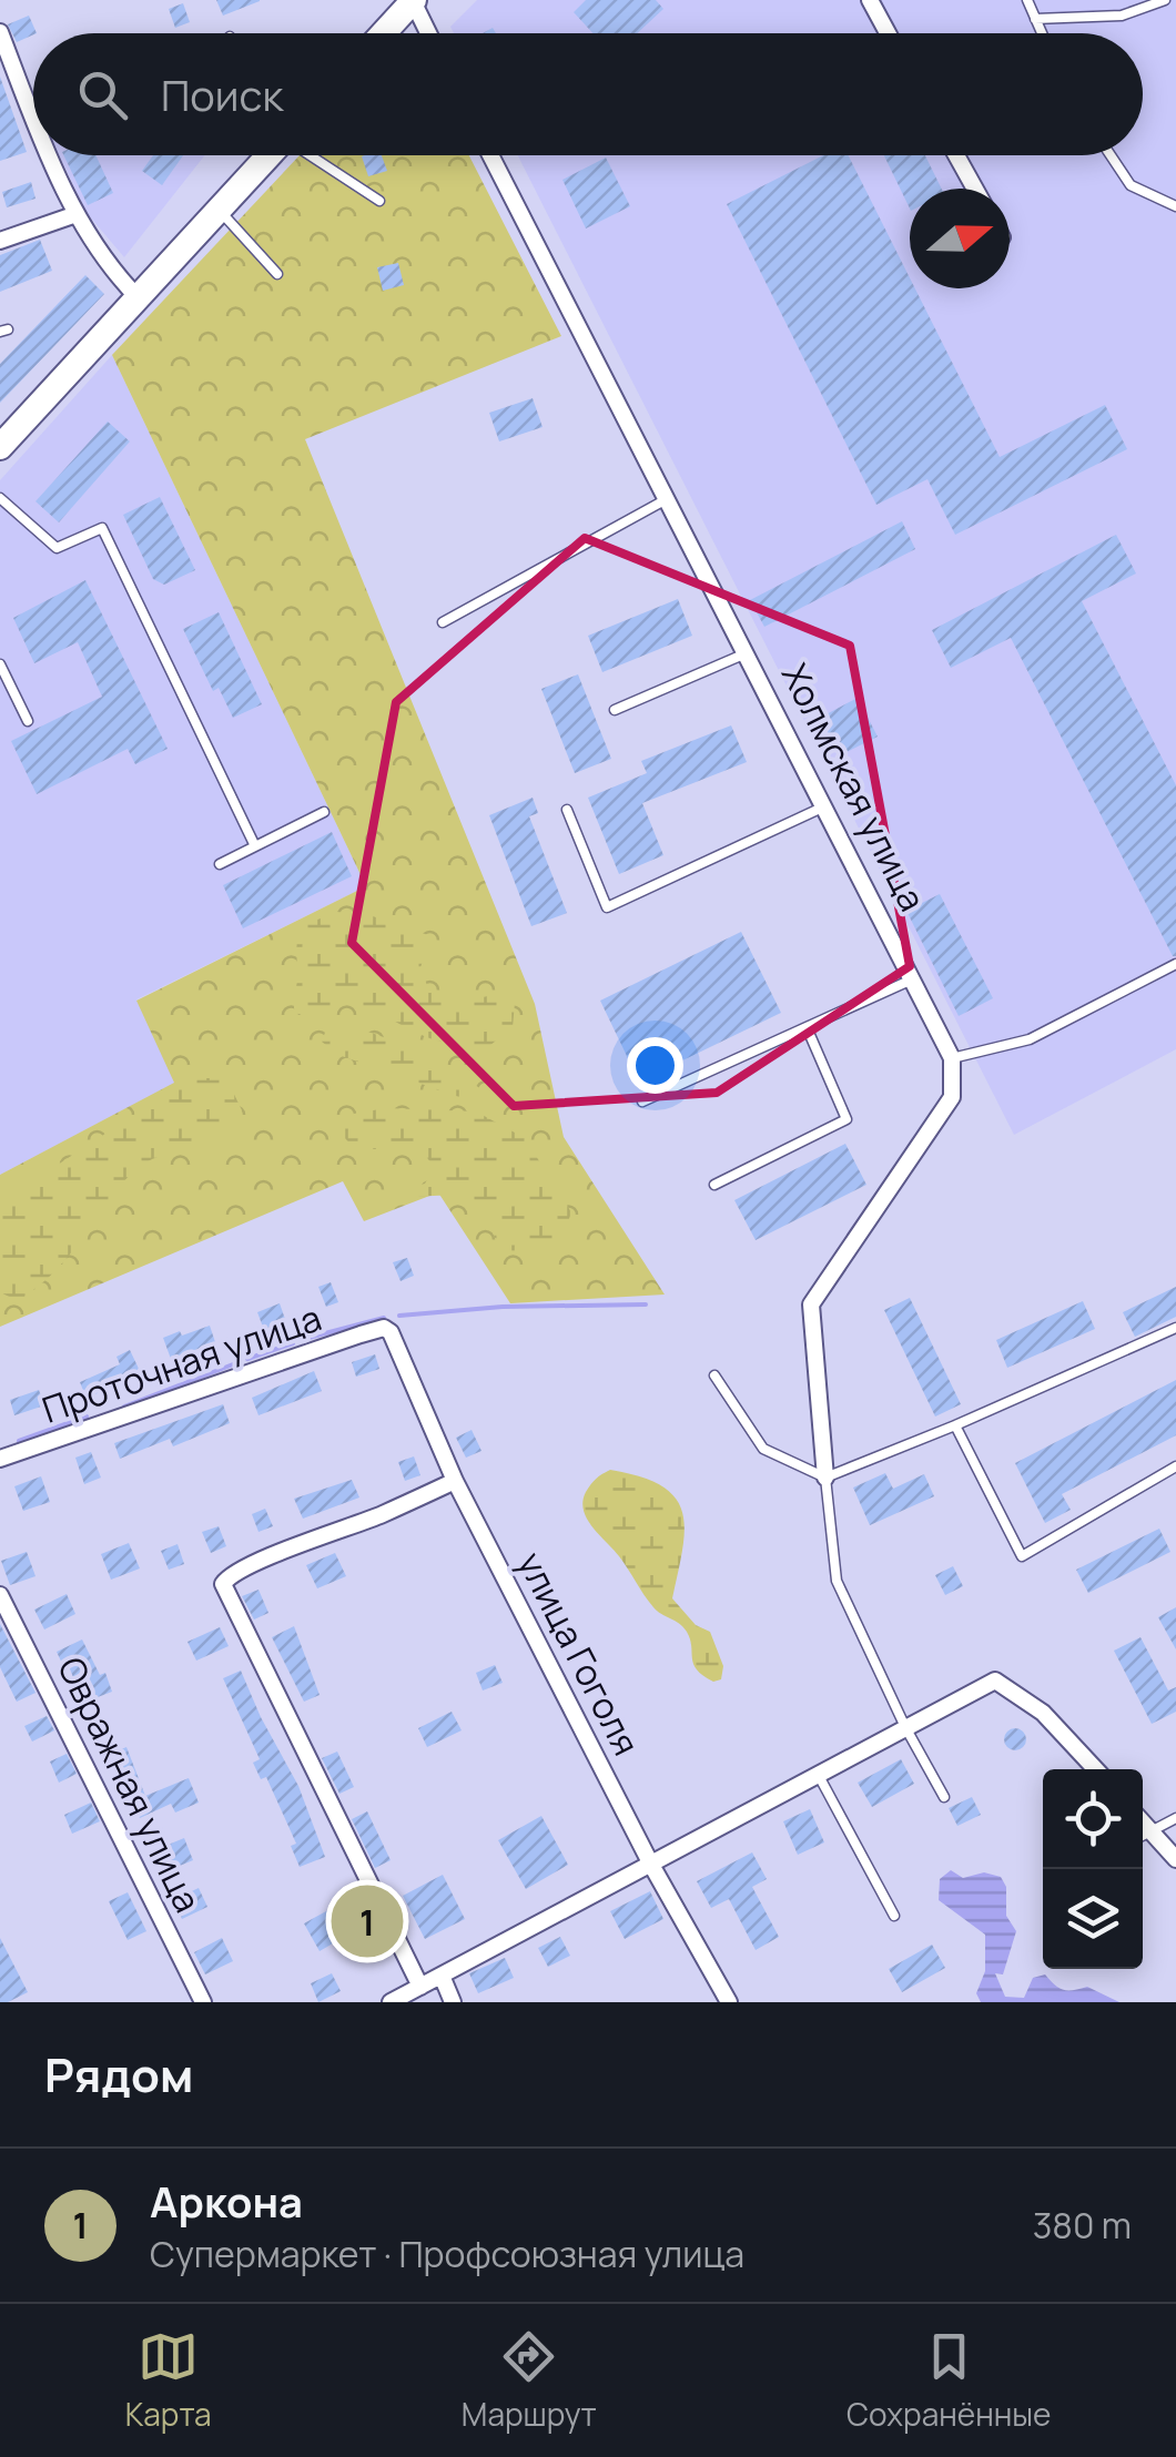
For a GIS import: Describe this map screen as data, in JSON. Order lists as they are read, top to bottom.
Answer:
{
  "streets": {
    "street": [
      "Холмская улица",
      "Проточная улица",
      "улица Гоголя",
      "Овражная улица"
    ]
  },
  "crossings": [
    ["Проточная улица", "улица Гоголя"]
  ],
  "north": "right",
  "page": {
    "search": "Поиск",
    "pins": "1",
    "heading": "Рядом",
    "list": [
      {
        "mark": "1",
        "name": "Аркона",
        "note": "Супермаркет · Профсоюзная улица",
        "value": "380 m"
      }
    ],
    "nav": ["Карта", "Маршрут", "Сохранённые"]
  }
}
